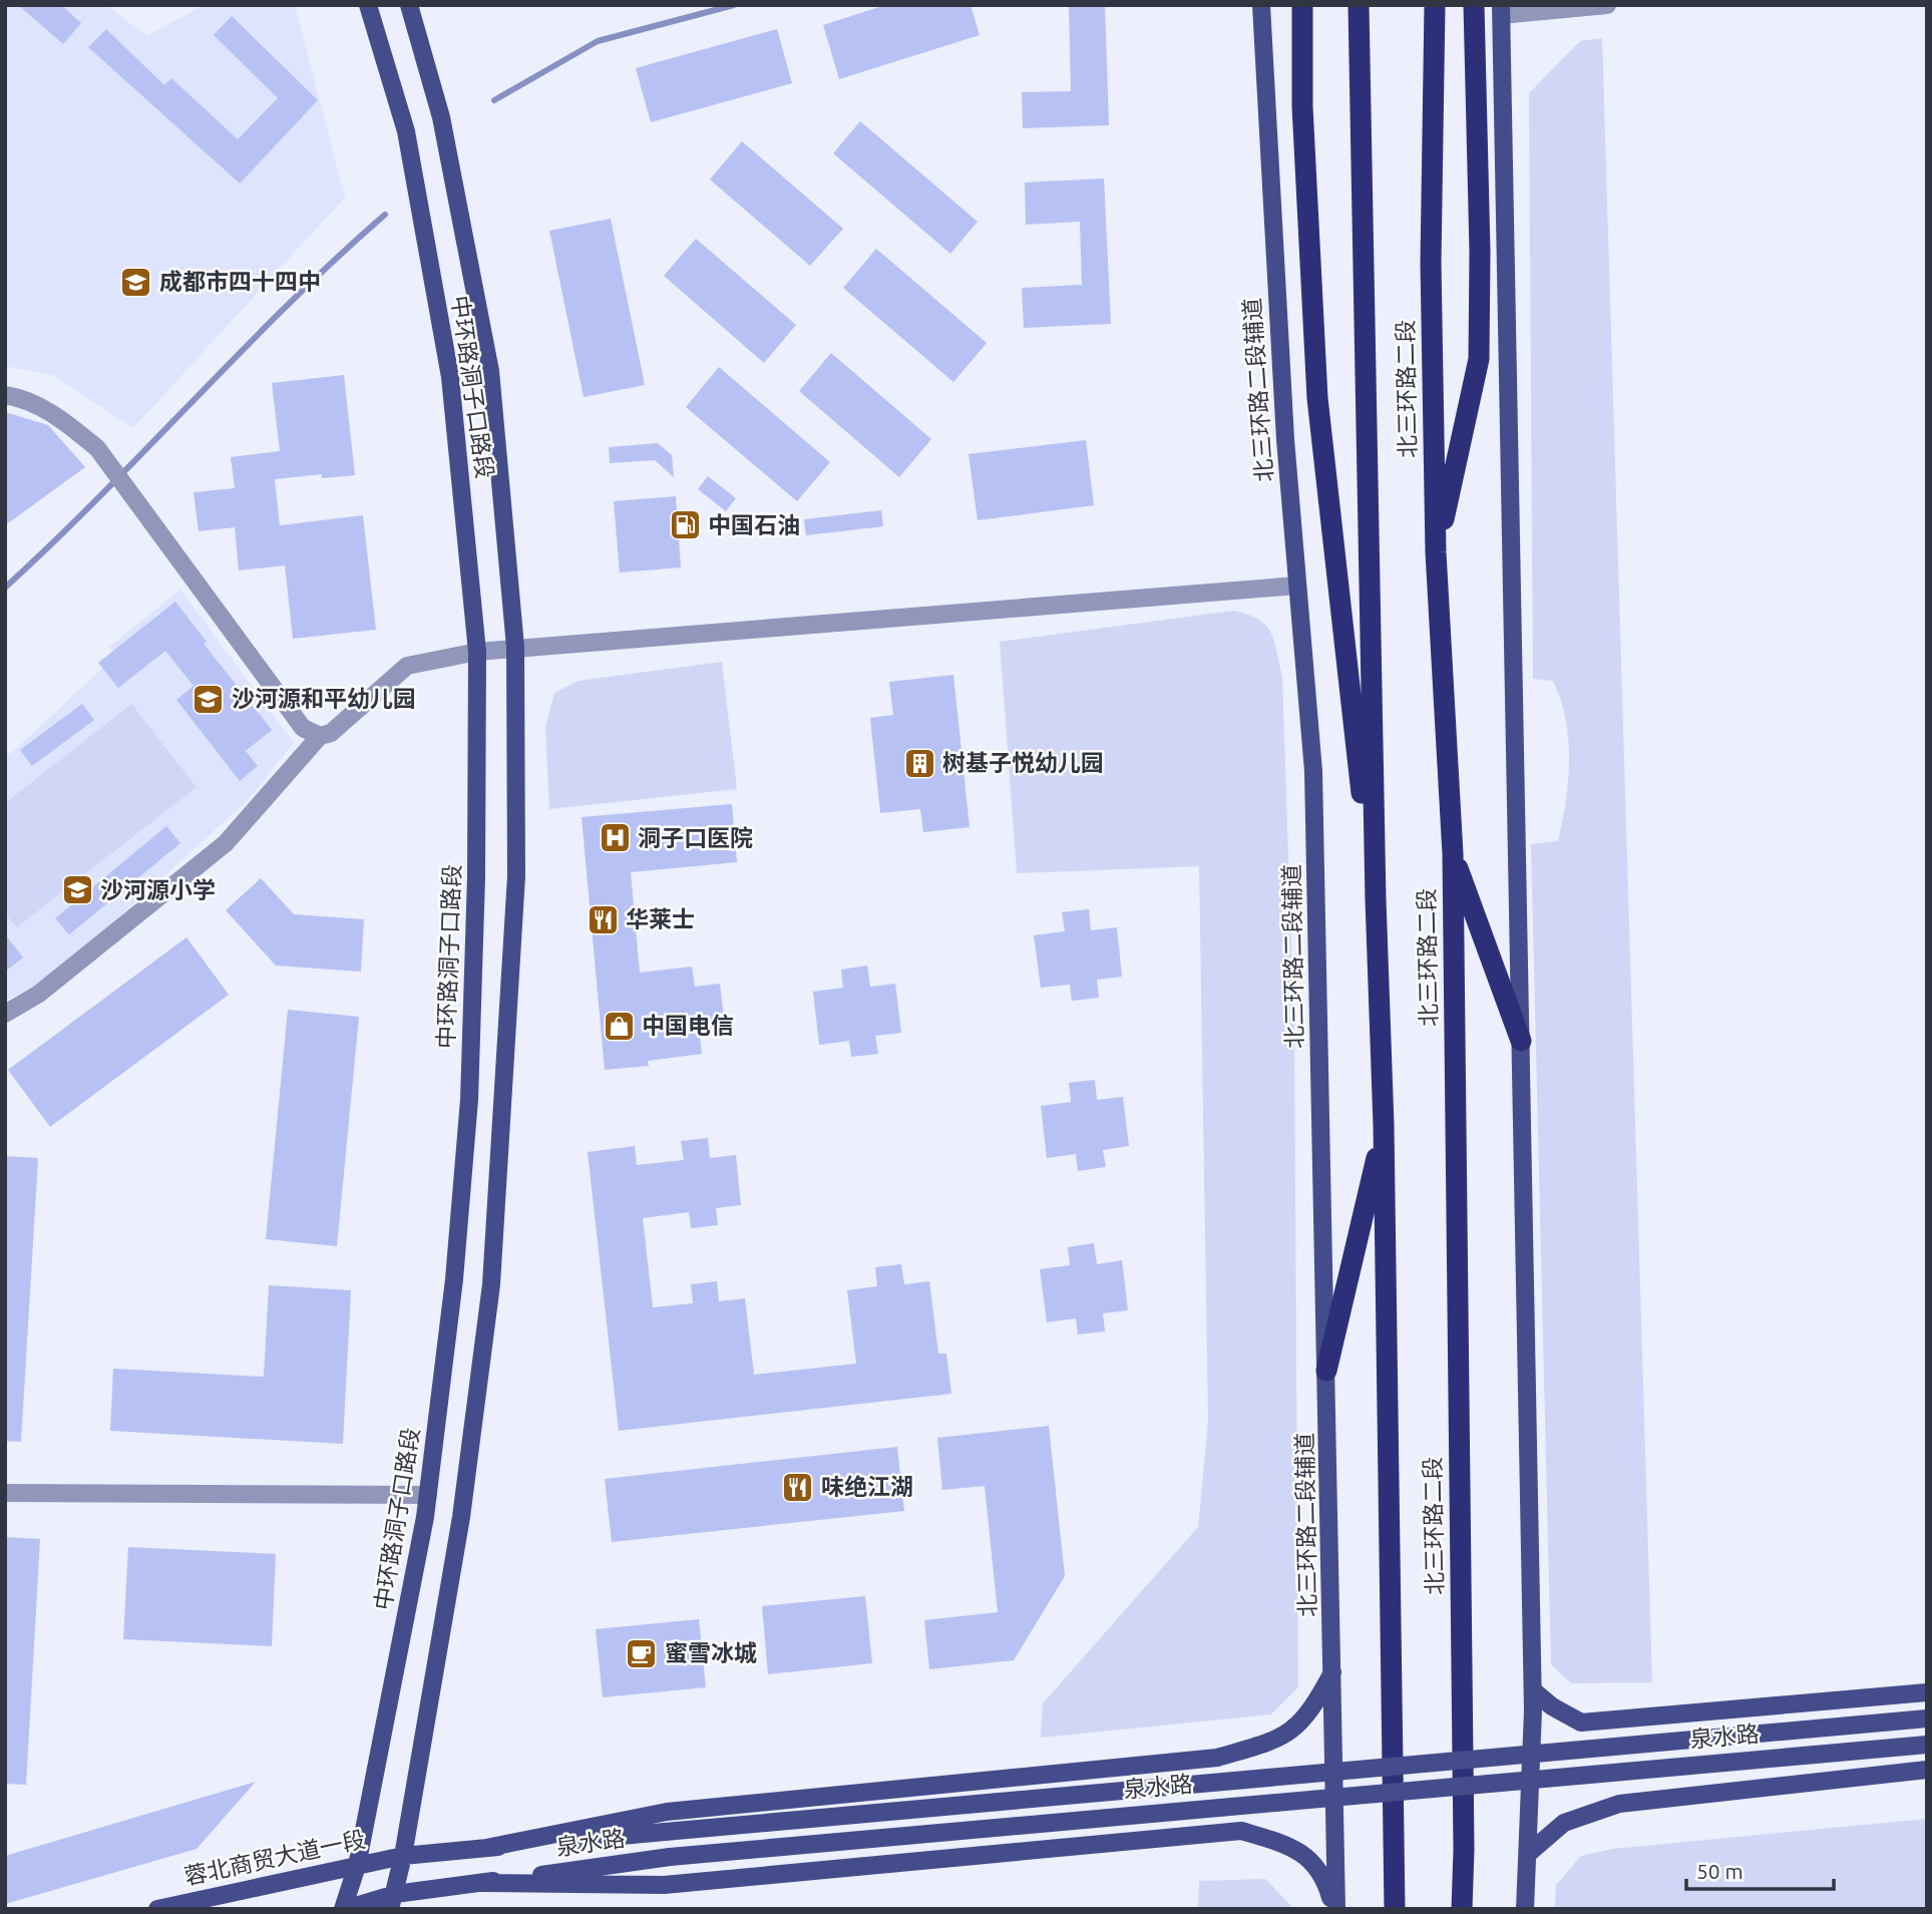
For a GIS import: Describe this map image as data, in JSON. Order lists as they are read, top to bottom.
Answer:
{
  "streets": {
    "highway": ["北三环路二段"],
    "main road": [
      "中环路洞子口路段",
      "北三环路二段辅道",
      "泉水路",
      "蓉北商贸大道一段"
    ]
  },
  "crossings": [
    ["中环路洞子口路段", "泉水路"],
    ["中环路洞子口路段", "蓉北商贸大道一段"]
  ],
  "places": {
    "school or university": ["成都市四十四中", "沙河源和平幼儿园", "沙河源小学"],
    "fuel station": ["中国石油"],
    "building": ["树基子悦幼儿园"],
    "hospital": ["洞子口医院"],
    "restaurant": ["华莱士", "味绝江湖"],
    "shop": ["中国电信"],
    "cafe": ["蜜雪冰城"]
  },
  "scale_bar": "50 m"
}
